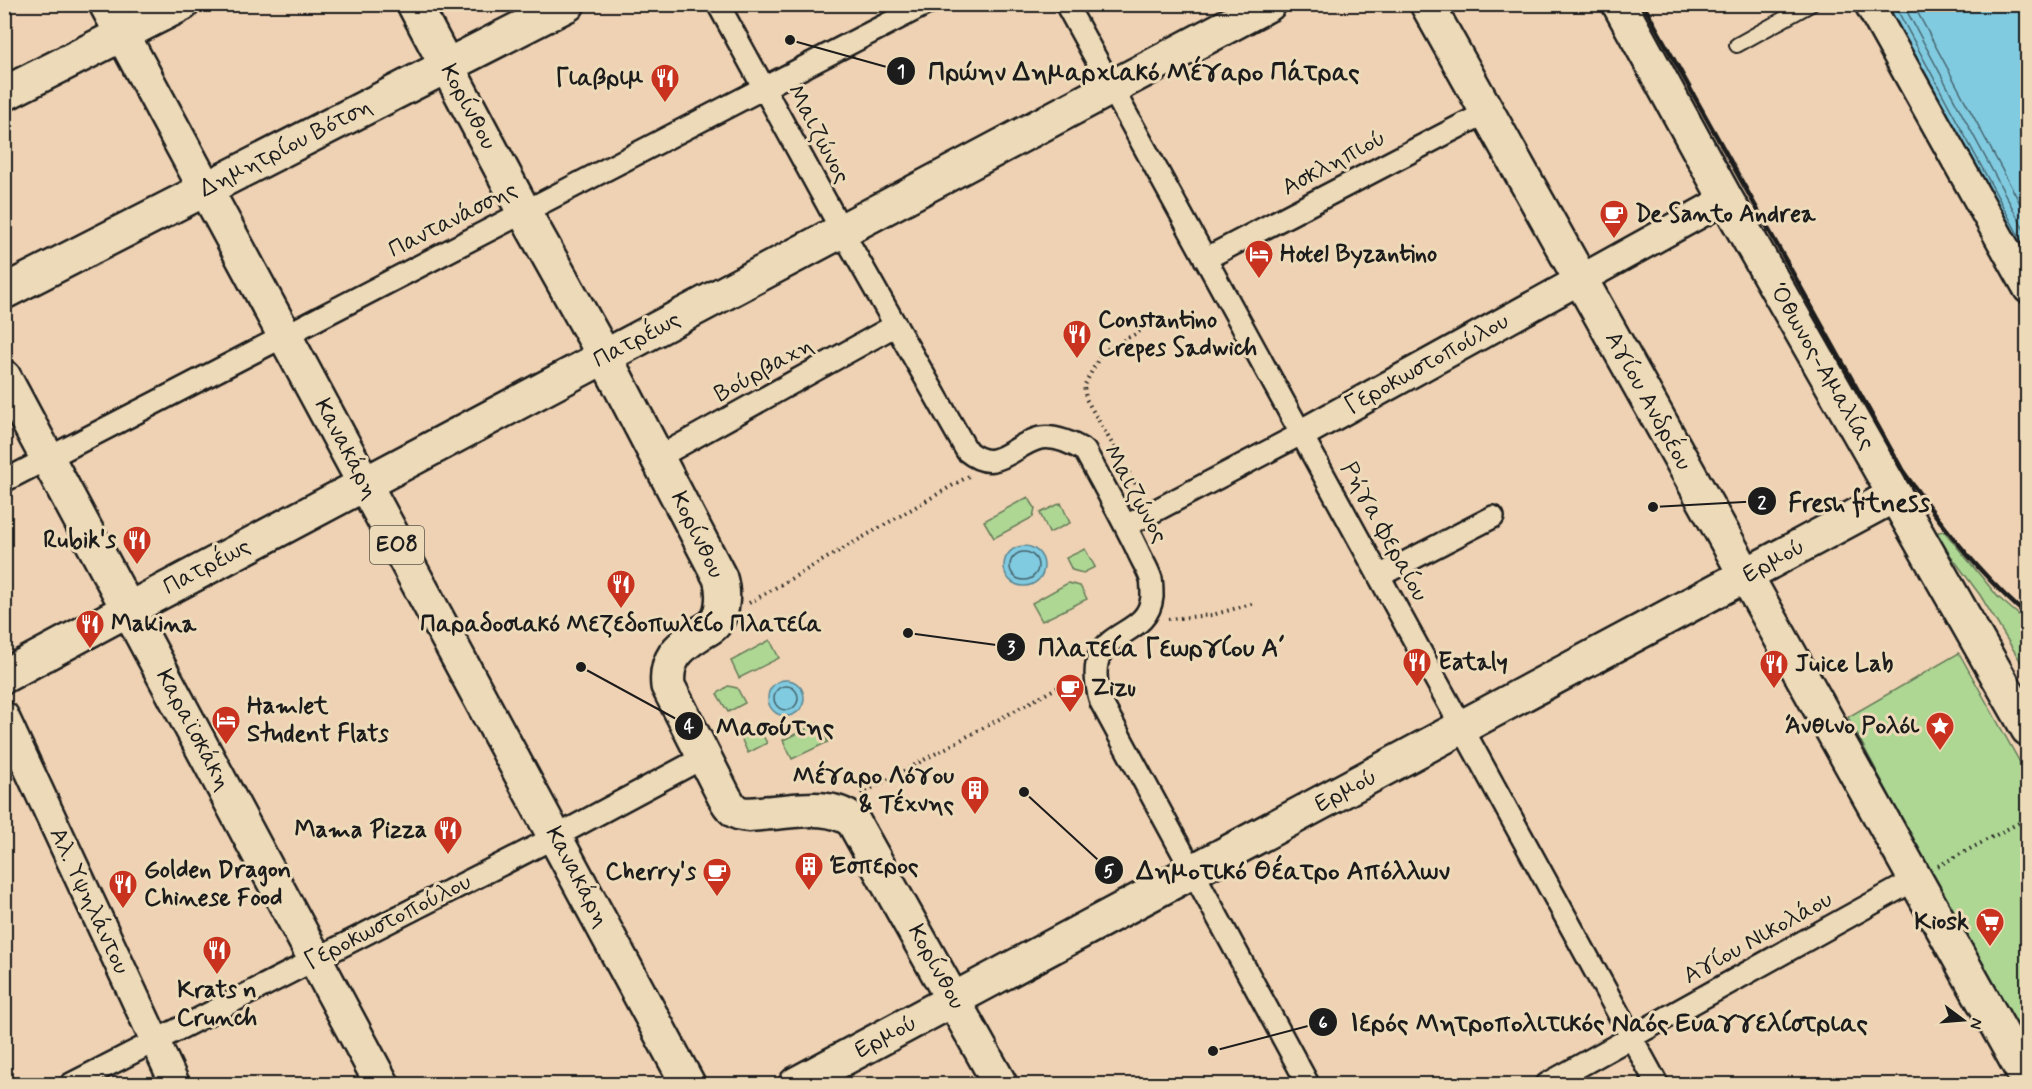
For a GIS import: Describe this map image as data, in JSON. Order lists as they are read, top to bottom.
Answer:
{
  "streets": {
    "main road": [
      "Κορίνθου",
      "Δημητρίου Βότση",
      "Πατρέως",
      "Όθωνος-Αμαλίας",
      "Αγίου Ανδρέου",
      "Κανακάρη",
      "ΕΟ8",
      "Ερμού",
      "Καραϊσκάκη"
    ],
    "street": [
      "Μαιζώνος",
      "Ασκληπιού",
      "Παντανάσσης",
      "Γεροκωστοπούλου",
      "Βούρβαχη",
      "Ρήγα Φεραίου",
      "Αλ. Υψηλάντου",
      "Αγίου Νικολάου"
    ]
  },
  "crossings": [
    ["Κορίνθου", "Δημητρίου Βότση"],
    ["Κορίνθου", "Παντανάσσης"],
    ["Κορίνθου", "Πατρέως"],
    ["Κορίνθου", "Γεροκωστοπούλου"],
    ["Κορίνθου", "Βούρβαχη"],
    ["Κορίνθου", "Ερμού"],
    ["Μαιζώνος", "Παντανάσσης"],
    ["Μαιζώνος", "Πατρέως"],
    ["Μαιζώνος", "Γεροκωστοπούλου"],
    ["Μαιζώνος", "Βούρβαχη"],
    ["Δημητρίου Βότση", "Κανακάρη"],
    ["Ασκληπιού", "Αγίου Ανδρέου"],
    ["Ασκληπιού", "Ρήγα Φεραίου"],
    ["Παντανάσσης", "Κανακάρη"],
    ["Παντανάσσης", "Καραϊσκάκη"],
    ["Πατρέως", "Κανακάρη"],
    ["Πατρέως", "Ρήγα Φεραίου"],
    ["Πατρέως", "Καραϊσκάκη"],
    ["Γεροκωστοπούλου", "Όθωνος-Αμαλίας"],
    ["Γεροκωστοπούλου", "Αγίου Ανδρέου"],
    ["Γεροκωστοπούλου", "Κανακάρη"],
    ["Γεροκωστοπούλου", "Ρήγα Φεραίου"],
    ["Γεροκωστοπούλου", "Καραϊσκάκη"],
    ["Γεροκωστοπούλου", "Αλ. Υψηλάντου"],
    ["Όθωνος-Αμαλίας", "Ερμού"],
    ["Αγίου Ανδρέου", "Ερμού"],
    ["Ρήγα Φεραίου", "Ερμού"],
    ["Ρήγα Φεραίου", "Αγίου Νικολάου"]
  ],
  "places": {
    "other": [
      "Πρώην Δημαρχιακό Μέγαρο Πάτρας",
      "Fresh fitness",
      "Πλατεία Γεωργίου Α΄",
      "Μασούτης",
      "Δημοτικό Θέατρο Απόλλων",
      "Ιερός Μητροπολιτικός Ναός Ευαγγελίστριας"
    ],
    "restaurant": [
      "Γιαβριμ",
      "Constantino Crepes Sadwich",
      "Rubik's",
      "Παραδοσιακό Μεζεδοπωλείο Πλατεία",
      "Makina",
      "Eataly",
      "Juice Lab",
      "Mama Pizza",
      "Golden Dragon Chinese Food",
      "Krats n Crunch"
    ],
    "cafe": ["De Santo Andrea", "Zizu", "Cherry's"],
    "hotel": ["Hotel Byzantino", "Hamlet Student Flats"],
    "place": ["Άνθινο Ρολόι"],
    "building": ["Μέγαρο Λόγου & Τέχνης", "Έσπερος"],
    "supermarket": ["Kiosk"]
  },
  "north": "right"
}
